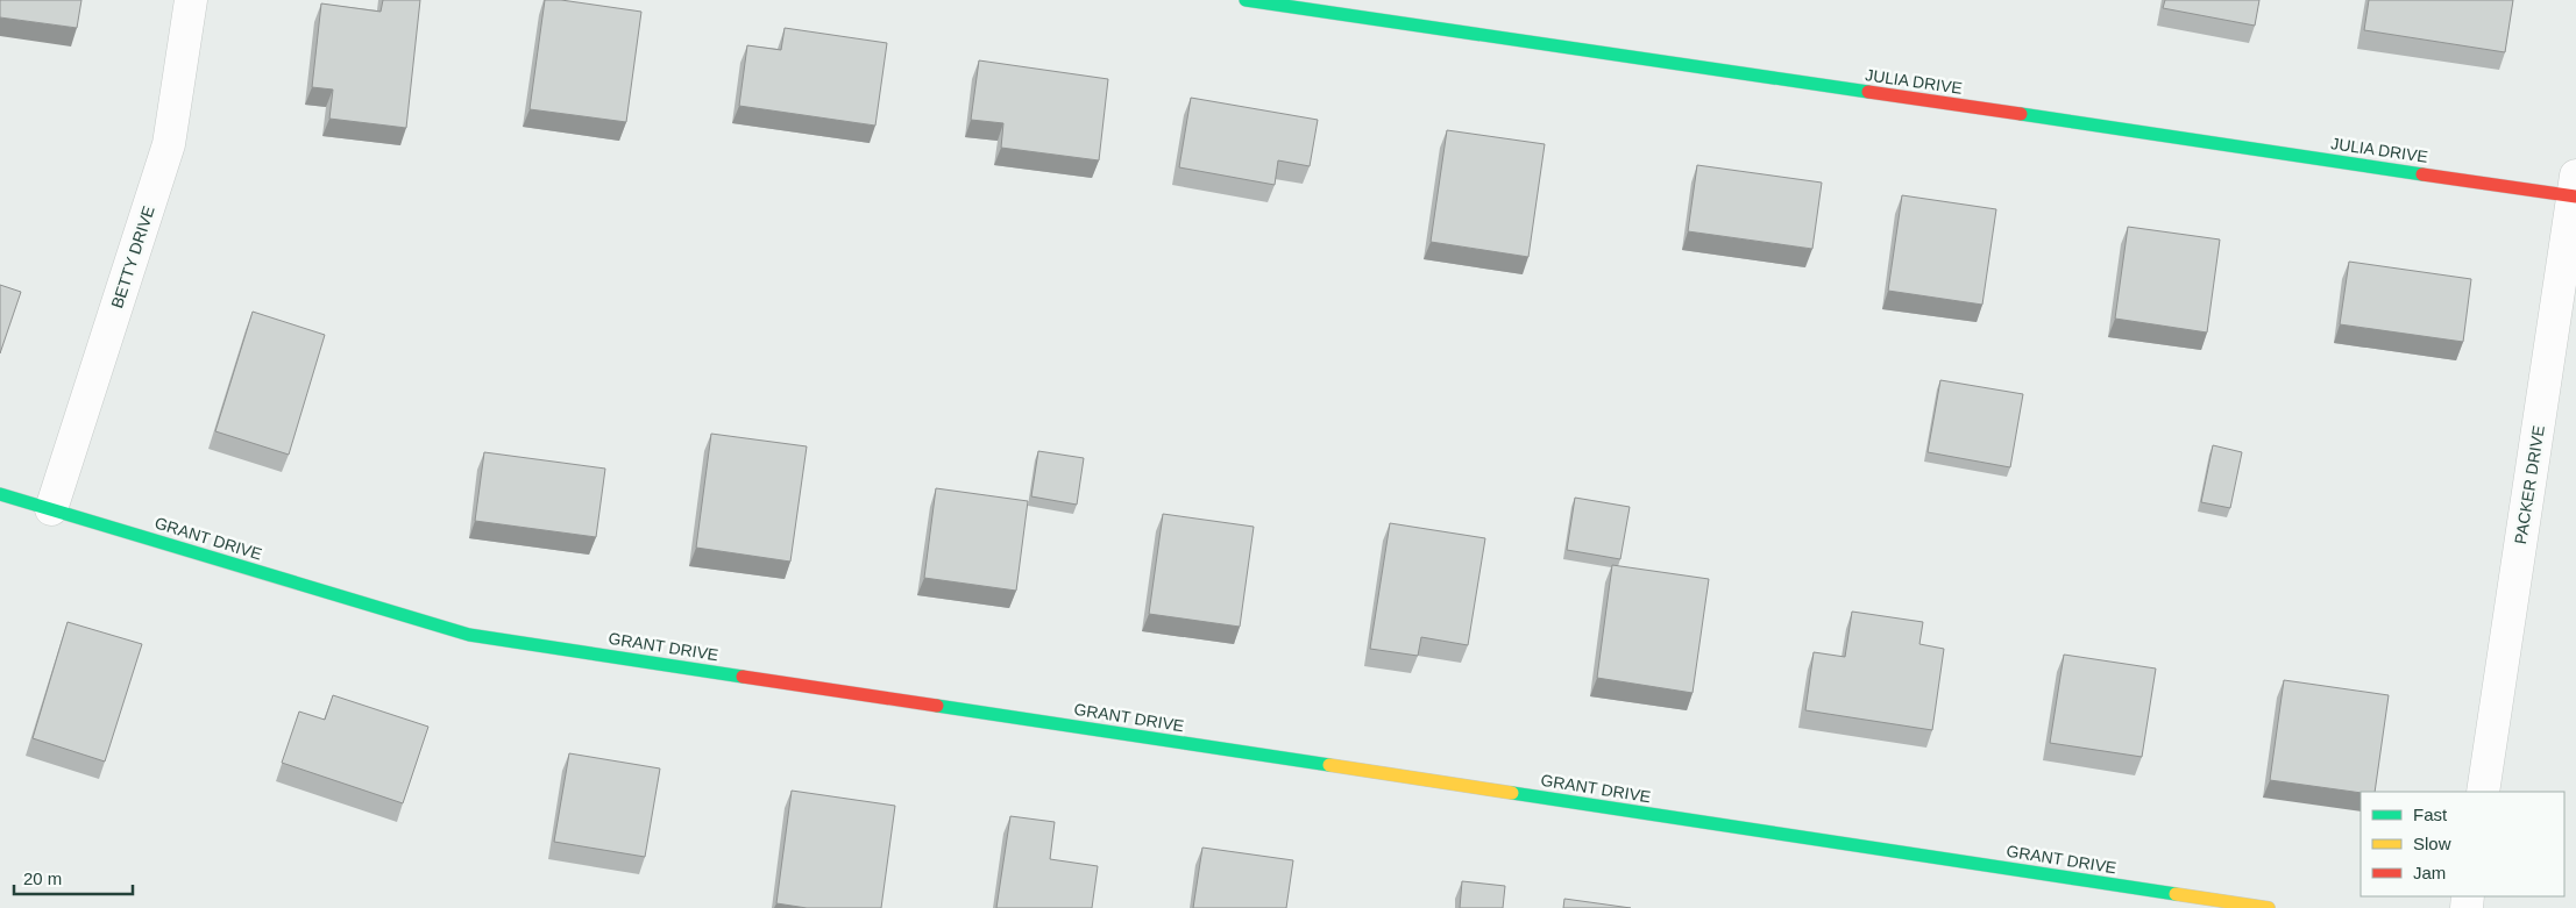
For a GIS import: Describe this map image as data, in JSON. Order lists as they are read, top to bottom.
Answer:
{
  "streets": {
    "street": [
      "JULIA DRIVE",
      "BETTY DRIVE",
      "PACKER DRIVE",
      "GRANT DRIVE"
    ]
  },
  "crossings": [
    ["JULIA DRIVE", "PACKER DRIVE"],
    ["BETTY DRIVE", "GRANT DRIVE"]
  ],
  "legend": ["Fast", "Slow", "Jam"],
  "scale_bar": "20 m"
}
